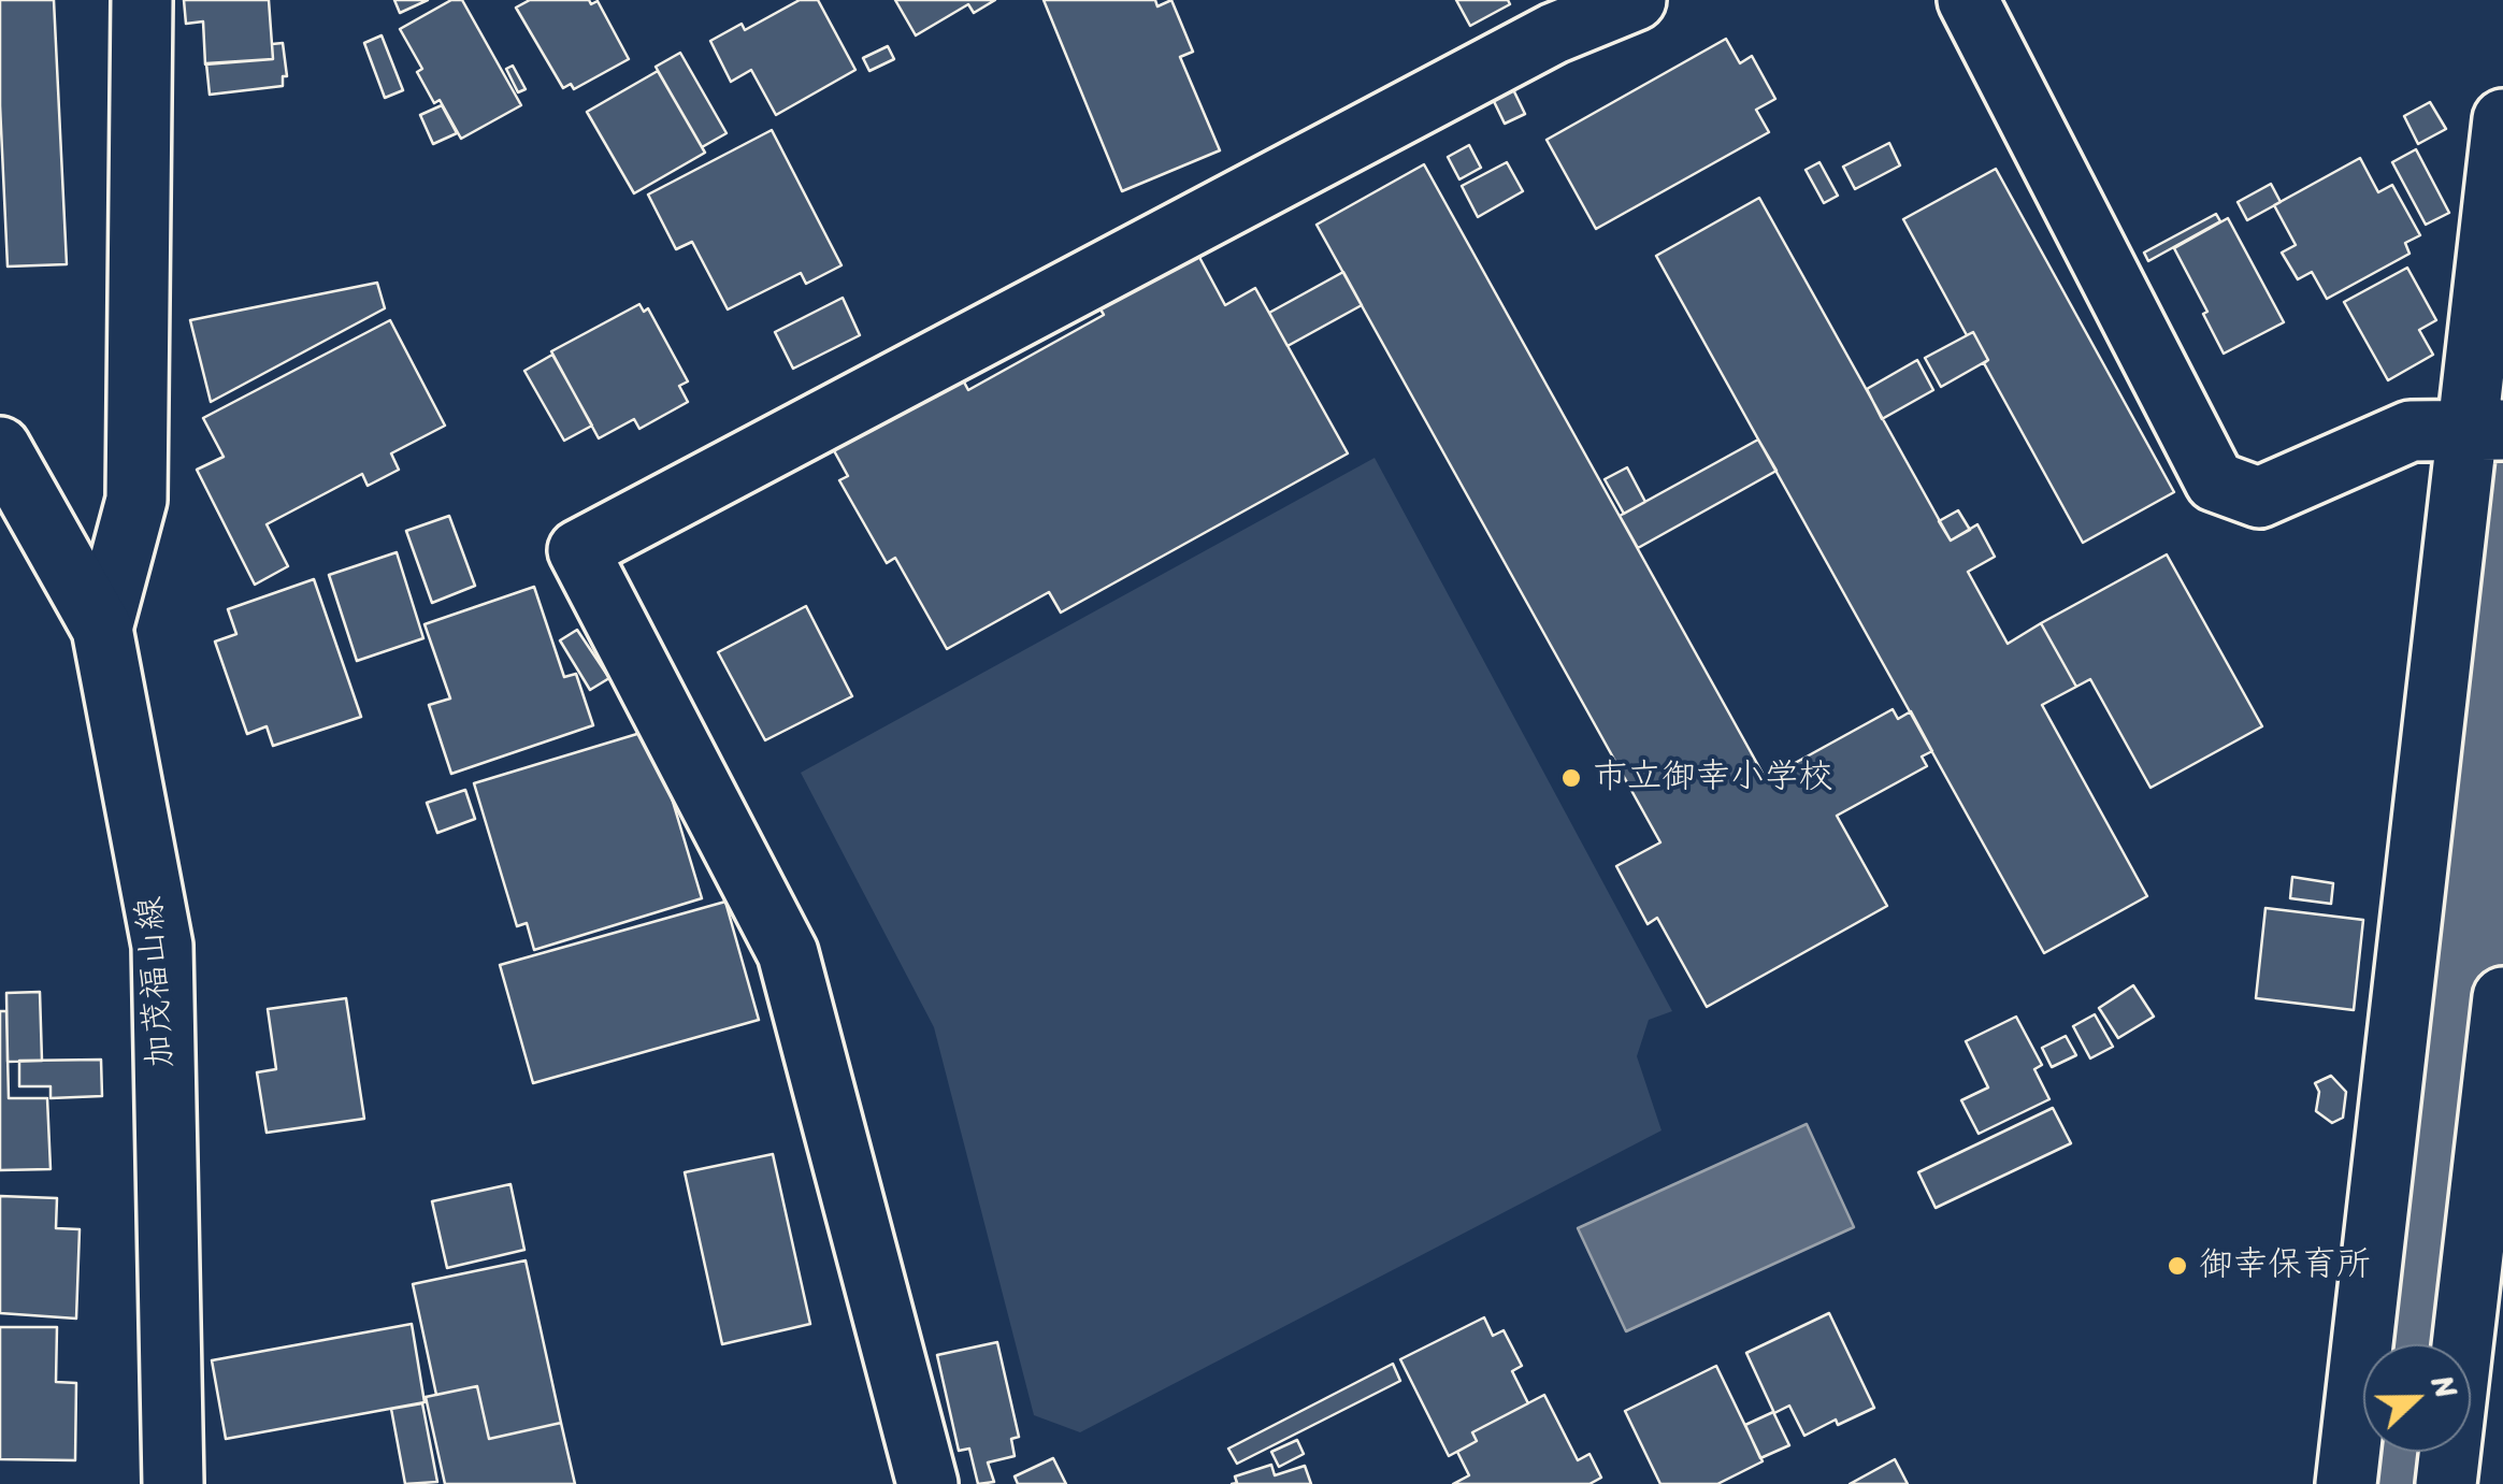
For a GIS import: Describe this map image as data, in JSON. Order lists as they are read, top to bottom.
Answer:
{
  "streets": {
    "street": ["加茂福山線"]
  },
  "places": ["市立御幸小学校", "御幸保育所"],
  "north": "right"
}
